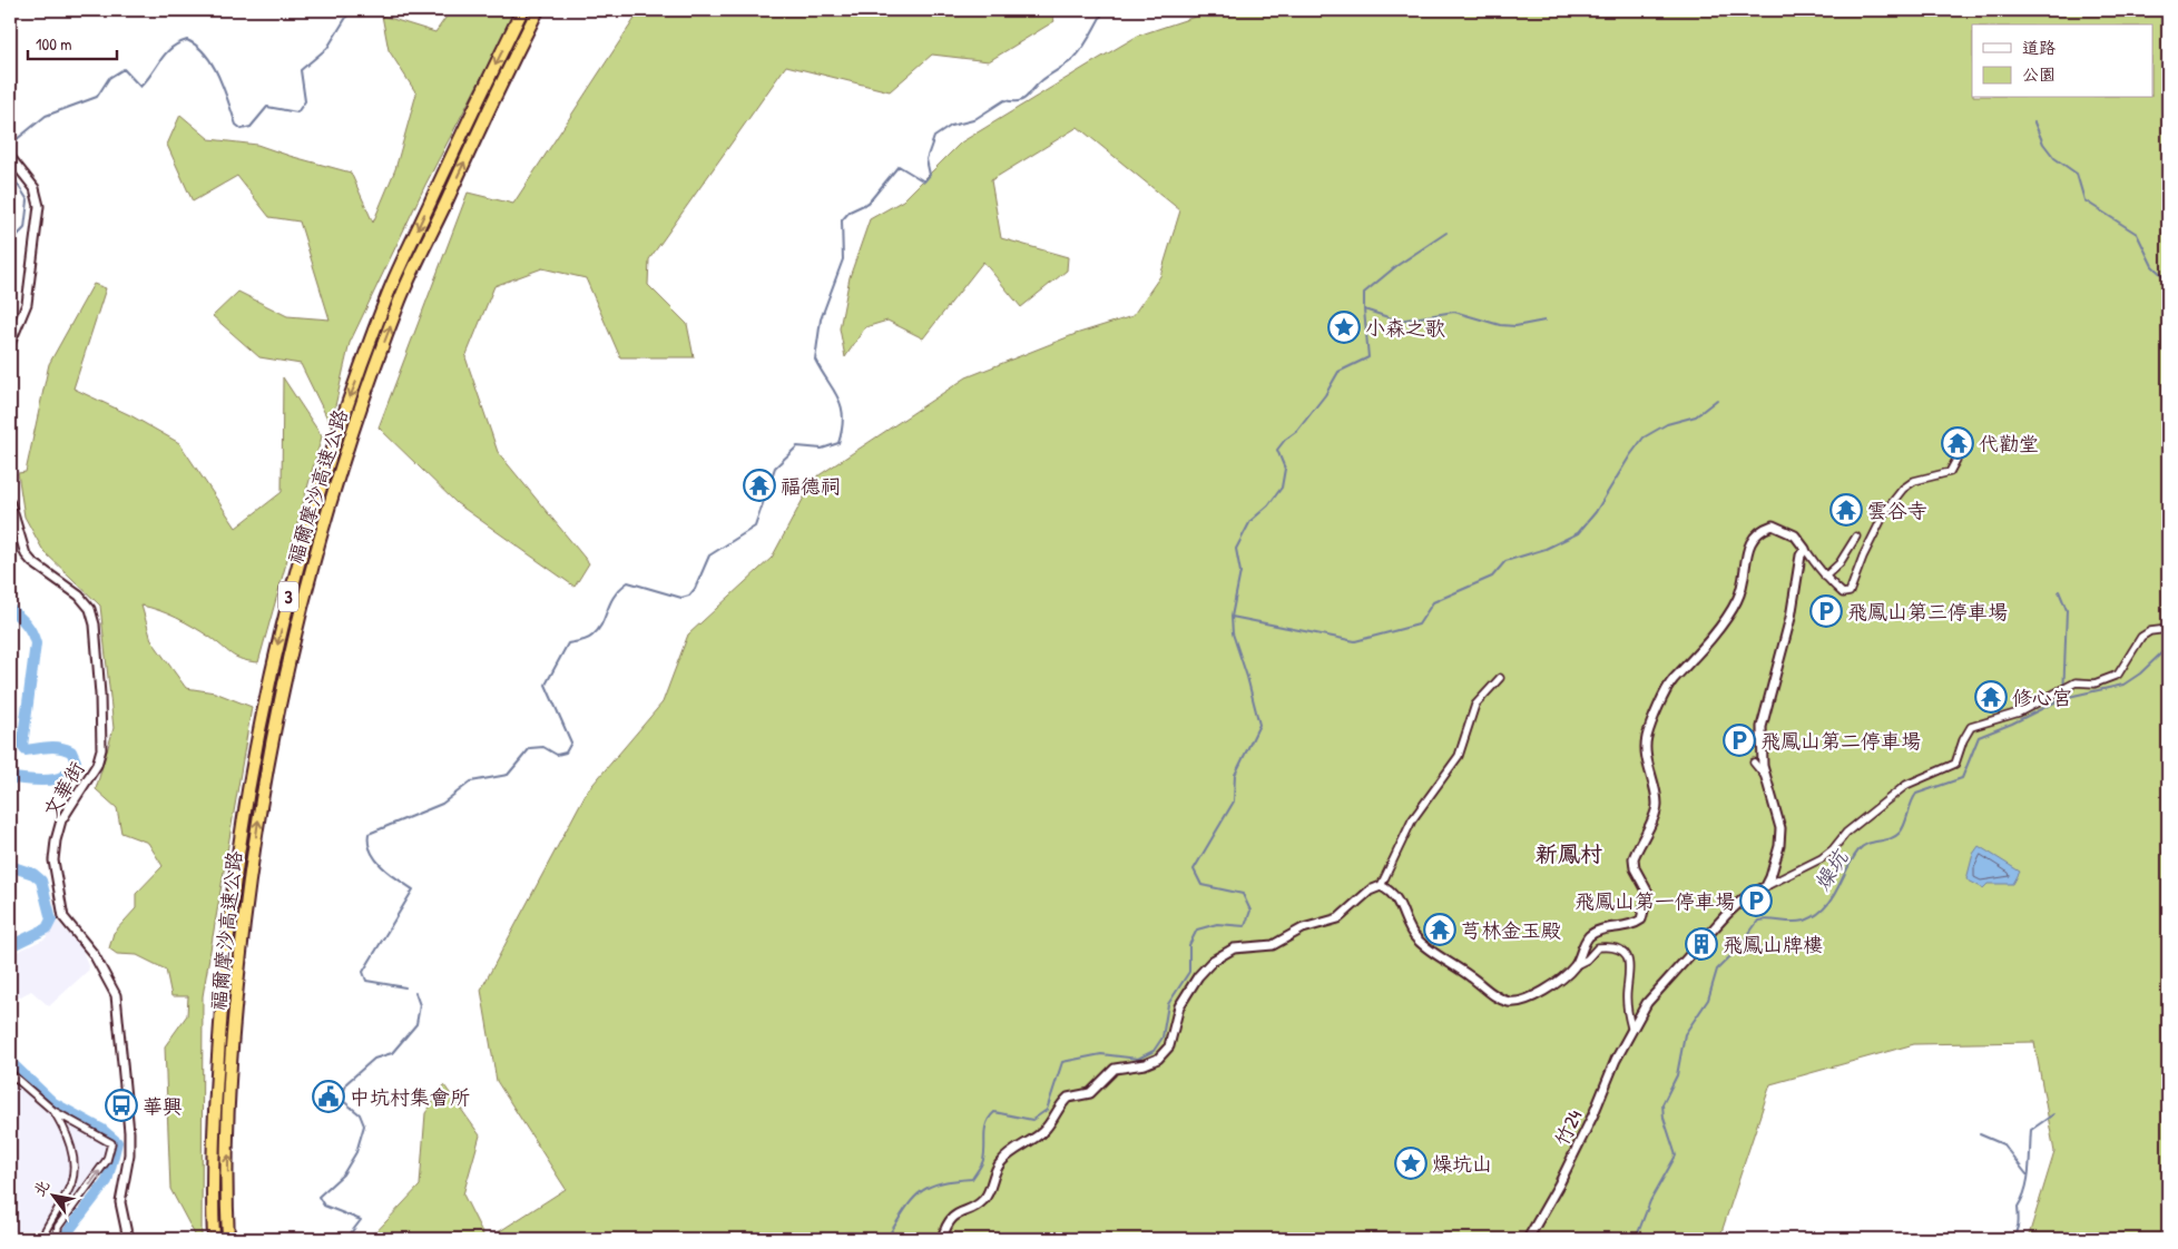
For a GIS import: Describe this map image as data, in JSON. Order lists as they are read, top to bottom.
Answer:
{
  "streets": {
    "highway": ["福爾摩沙高速公路", "3"],
    "street": ["文華街", "竹24"]
  },
  "districts": ["新鳳村"],
  "water": ["燥坑"],
  "places": {
    "place": ["小森之歌", "燥坑山"],
    "temple": [
      "代勸堂",
      "福德祠",
      "雲谷寺",
      "修心宮",
      "芎林金玉殿"
    ],
    "parking": ["飛鳳山第三停車場", "飛鳳山第二停車場", "飛鳳山第一停車場"],
    "building": ["飛鳳山牌樓"],
    "public building": ["中坑村集會所"],
    "bus stop": ["華興"]
  },
  "legend": ["道路", "公園"],
  "scale_bar": "100 m",
  "north": "top left"
}
